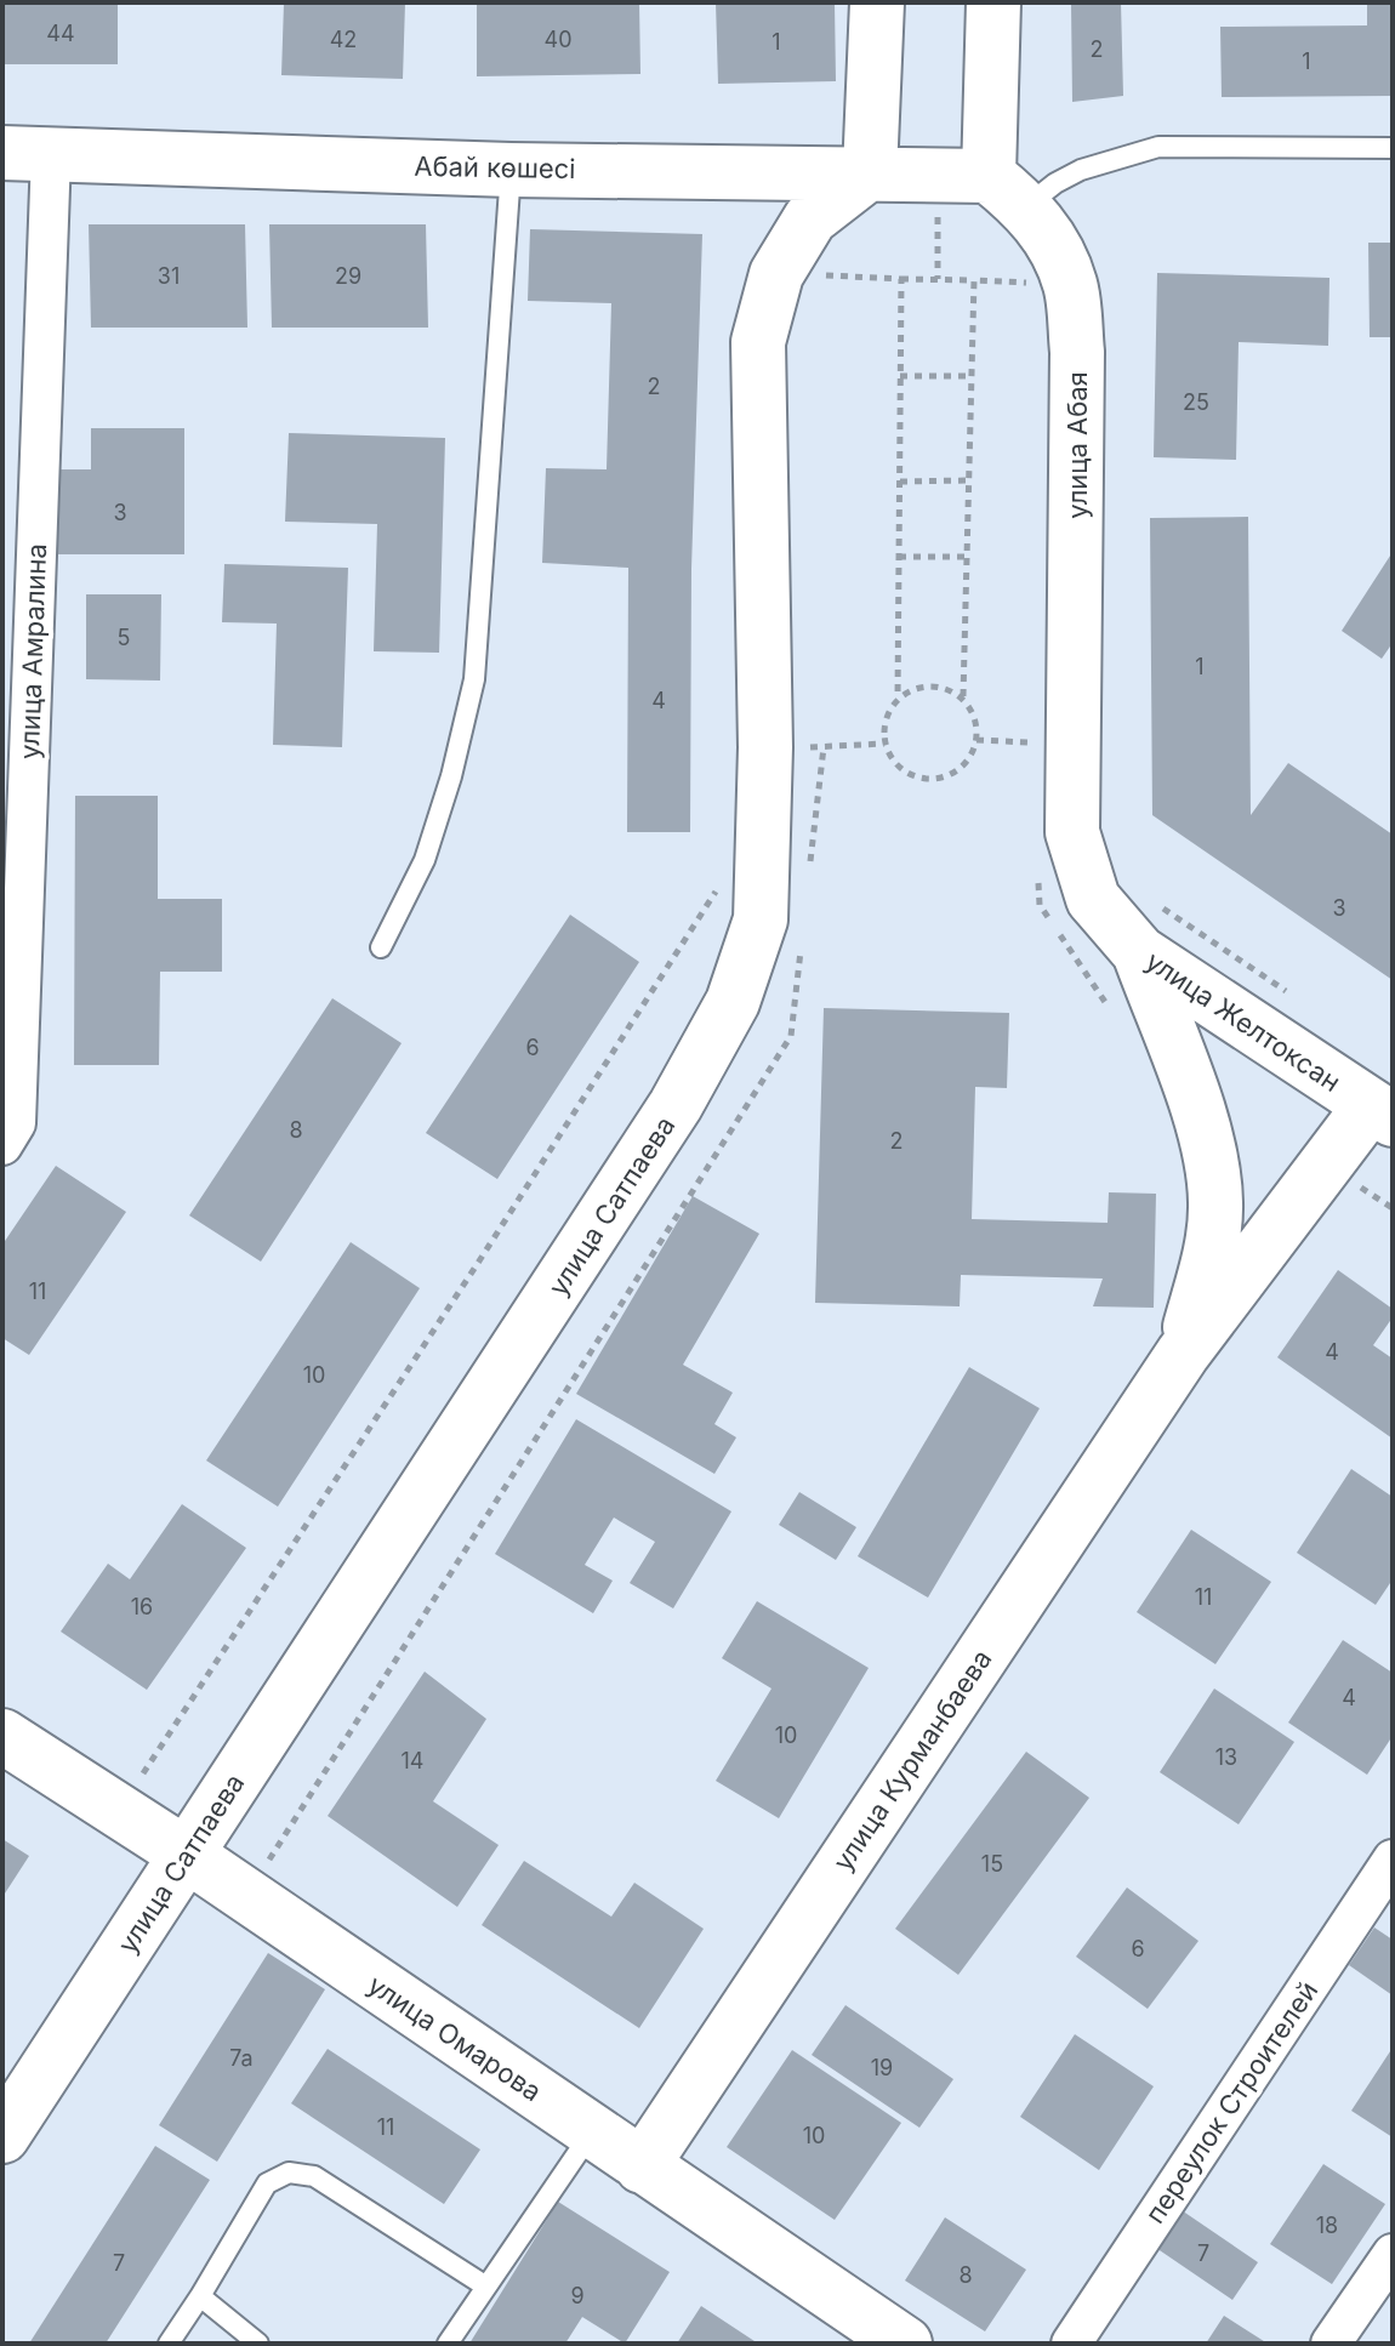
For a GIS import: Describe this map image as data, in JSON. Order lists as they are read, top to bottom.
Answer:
{
  "streets": {
    "main road": [
      "Абай көшесі",
      "улица Абая",
      "улица Желтоксан",
      "улица Сатпаева",
      "улица Курманбаева",
      "улица Омарова"
    ],
    "street": ["улица Амралина", "переулок Строителей"]
  },
  "crossings": [
    ["Абай көшесі", "улица Абая"],
    ["Абай көшесі", "улица Амралина"],
    ["Абай көшесі", "улица Сатпаева"],
    ["улица Абая", "улица Желтоксан"],
    ["улица Сатпаева", "улица Омарова"],
    ["улица Курманбаева", "улица Омарова"]
  ],
  "house_numbers": [
    "44",
    "42",
    "40",
    "1",
    "2",
    "1",
    "31",
    "29",
    "2",
    "25",
    "3",
    "5",
    "1",
    "4",
    "3",
    "6",
    "8",
    "2",
    "11",
    "4",
    "10",
    "11",
    "16",
    "4",
    "10",
    "13",
    "14",
    "15",
    "6",
    "7а",
    "19",
    "11",
    "10",
    "18",
    "7",
    "7",
    "8",
    "9"
  ]
}
